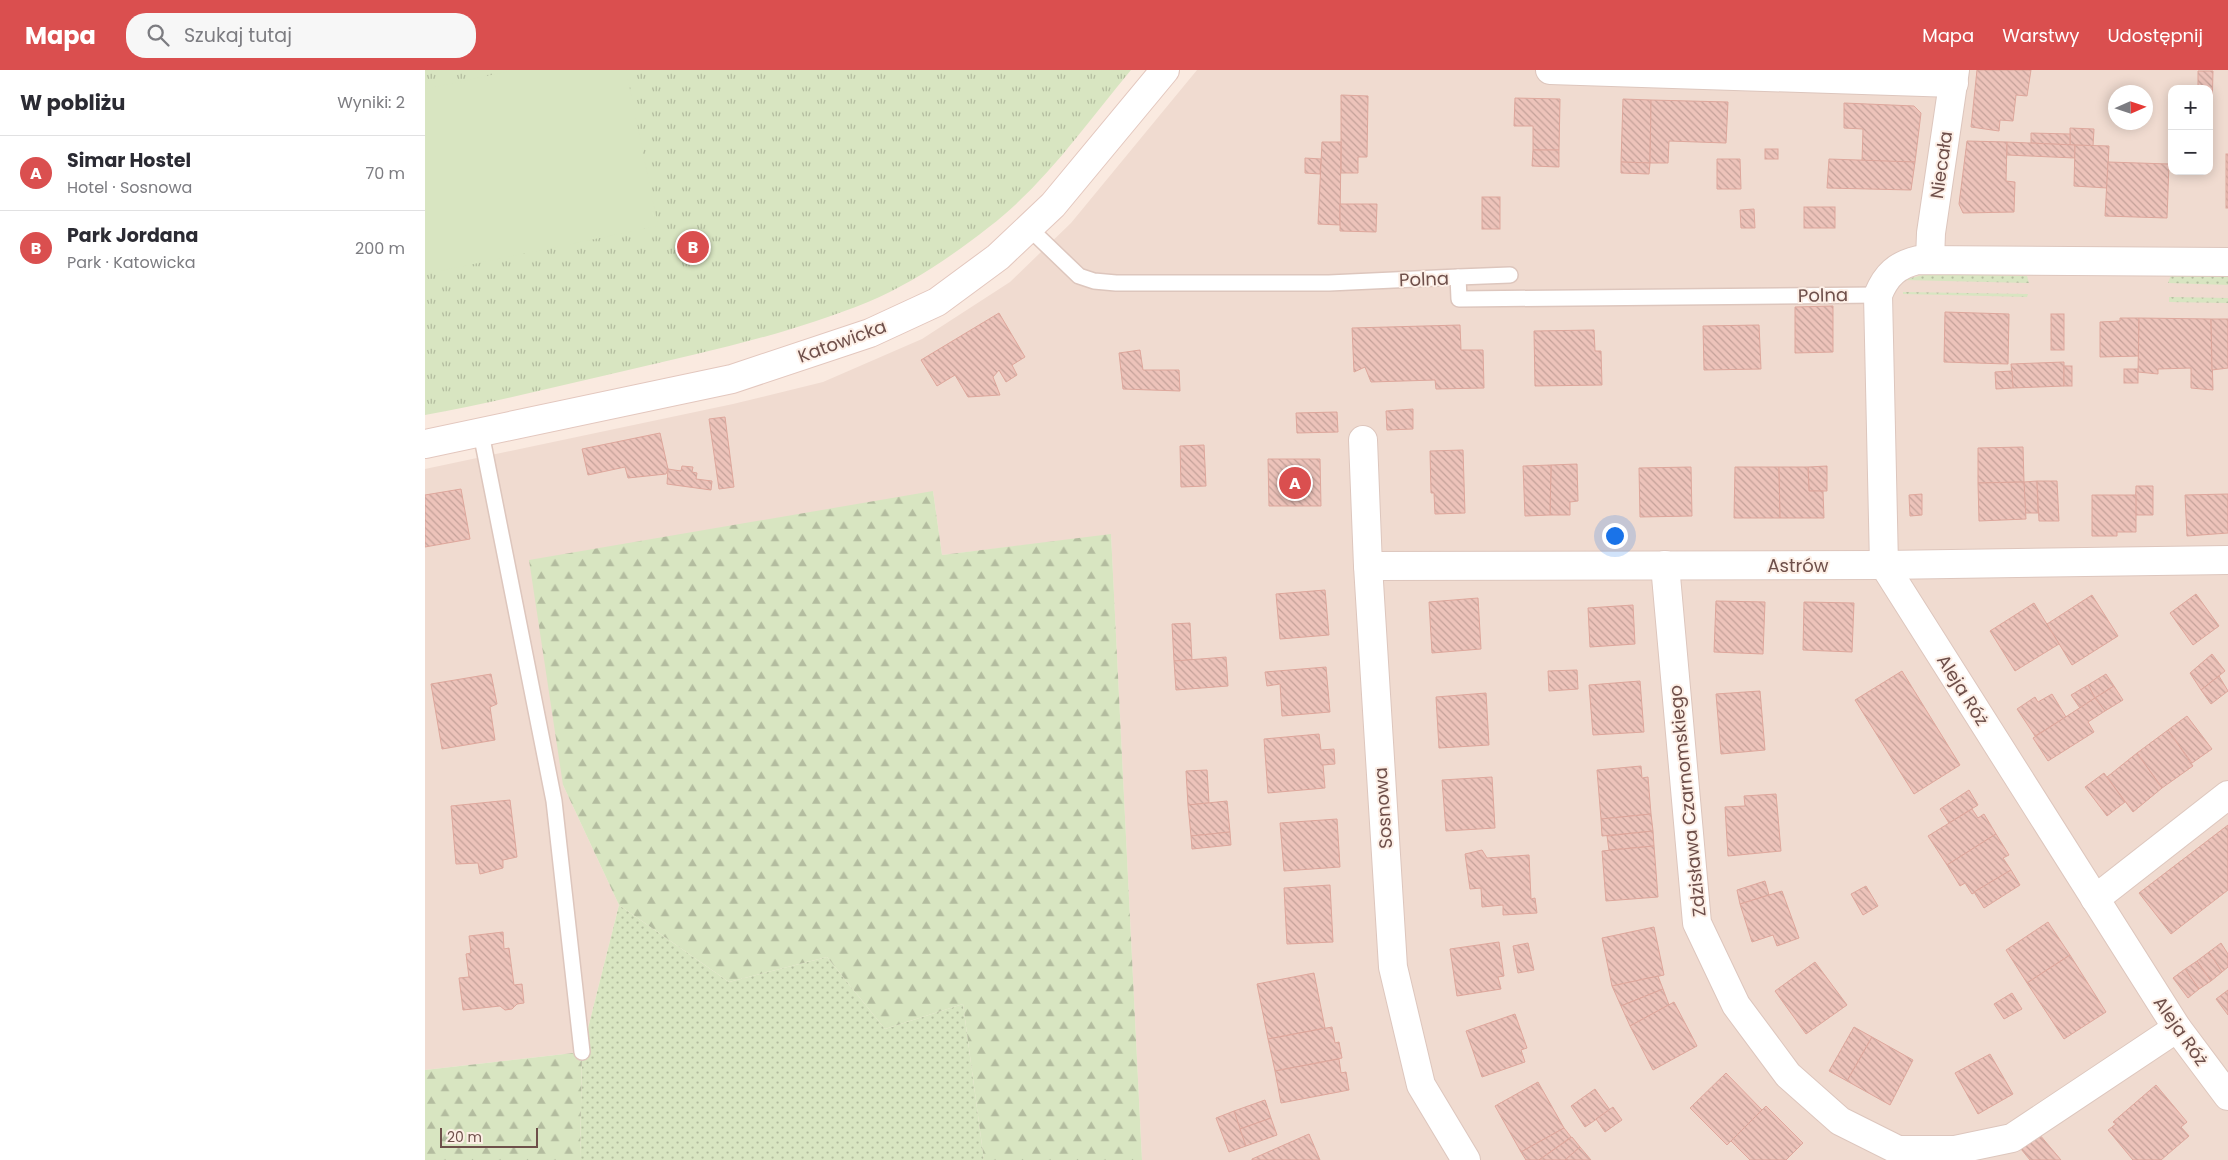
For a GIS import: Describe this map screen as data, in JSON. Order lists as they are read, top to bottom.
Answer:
{
  "streets": {
    "street": [
      "Niecała",
      "Katowicka",
      "Astrów",
      "Aleja Róż",
      "Zdzisława Czarnomskiego",
      "Sosnowa"
    ],
    "lane": ["Polna"]
  },
  "crossings": [
    ["Polna", "Katowicka"],
    ["Astrów", "Aleja Róż"],
    ["Astrów", "Zdzisława Czarnomskiego"],
    ["Astrów", "Sosnowa"],
    ["Aleja Róż", "Zdzisława Czarnomskiego"]
  ],
  "scale_bar": "20 m",
  "north": "right",
  "page": {
    "header": "Mapa",
    "search": "Szukaj tutaj",
    "nav": ["Mapa", "Warstwy", "Udostępnij"],
    "heading": ["W pobliżu", "Wyniki: 2"],
    "map_buttons": ["+", "−"],
    "list": [
      {
        "mark": "A",
        "name": "Simar Hostel",
        "note": "Hotel · Sosnowa",
        "value": "70 m"
      },
      {
        "mark": "B",
        "name": "Park Jordana",
        "note": "Park · Katowicka",
        "value": "200 m"
      }
    ],
    "pins": ["B", "A"],
    "scale": "20 m"
  }
}
